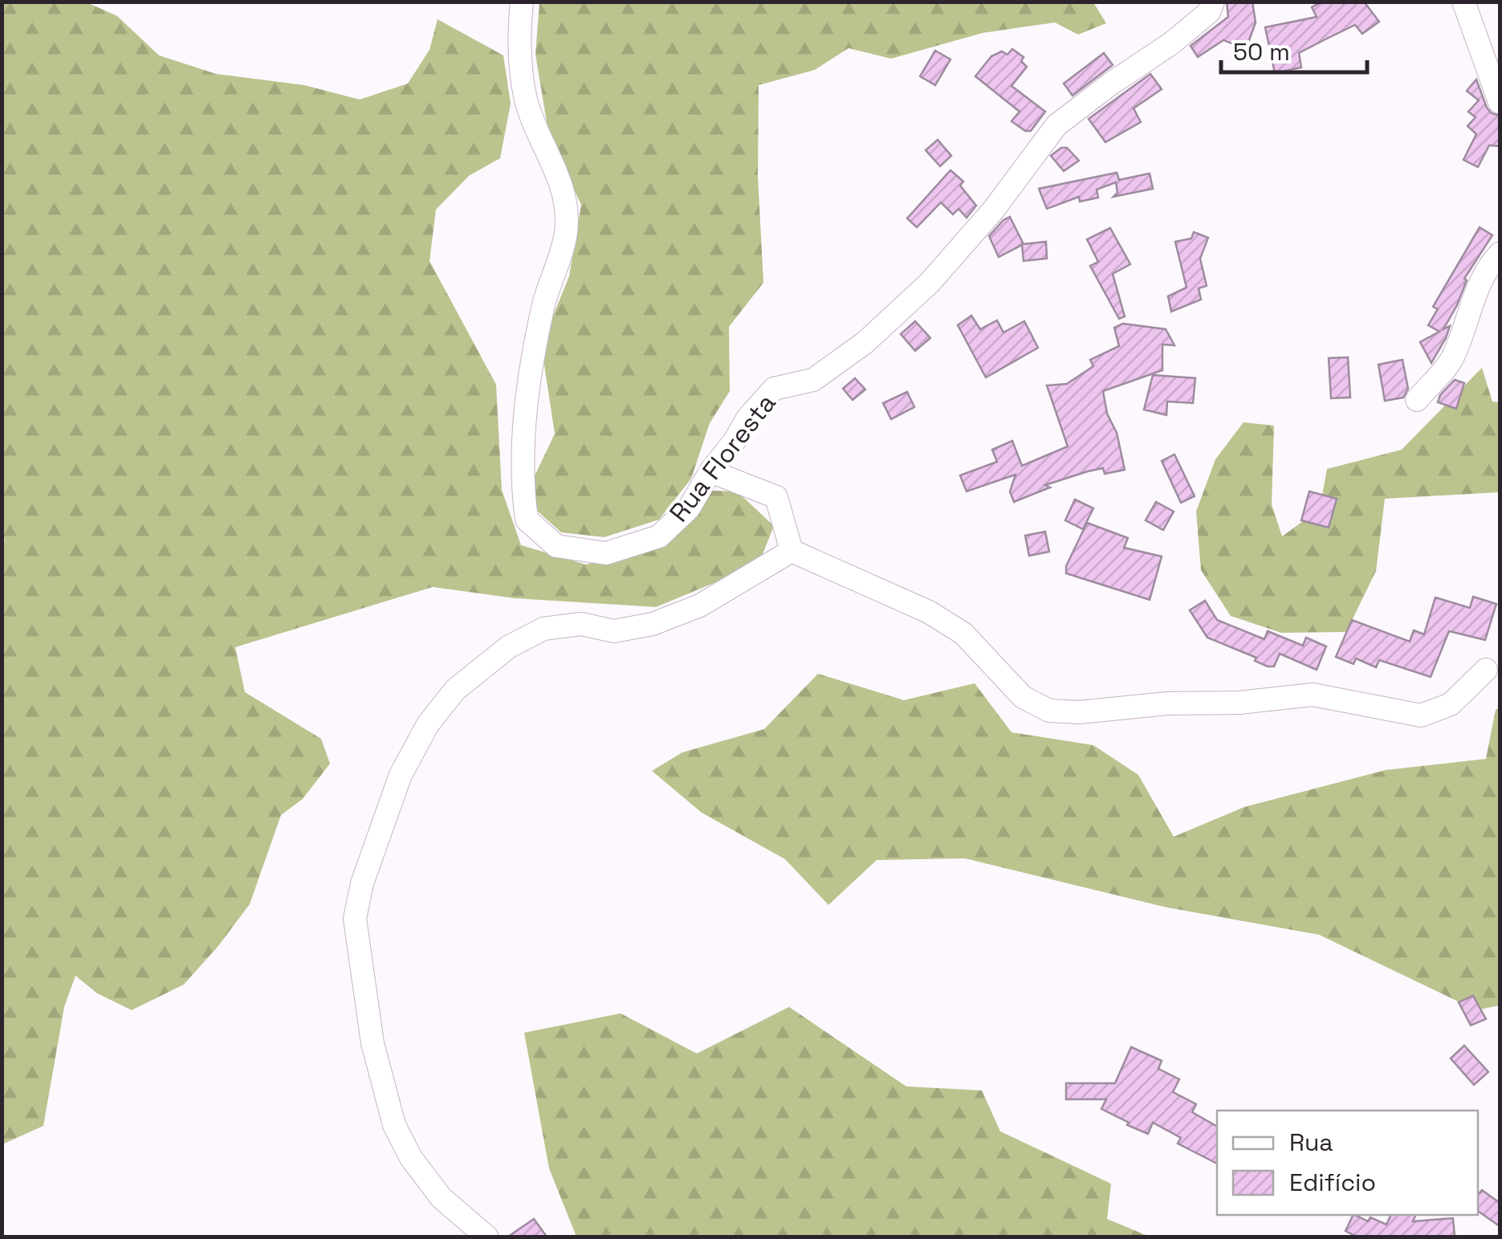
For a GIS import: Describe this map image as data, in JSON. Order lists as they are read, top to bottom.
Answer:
{
  "streets": {
    "street": ["Rua Floresta"]
  },
  "legend": ["Rua", "Edifício"],
  "scale_bar": "50 m"
}
